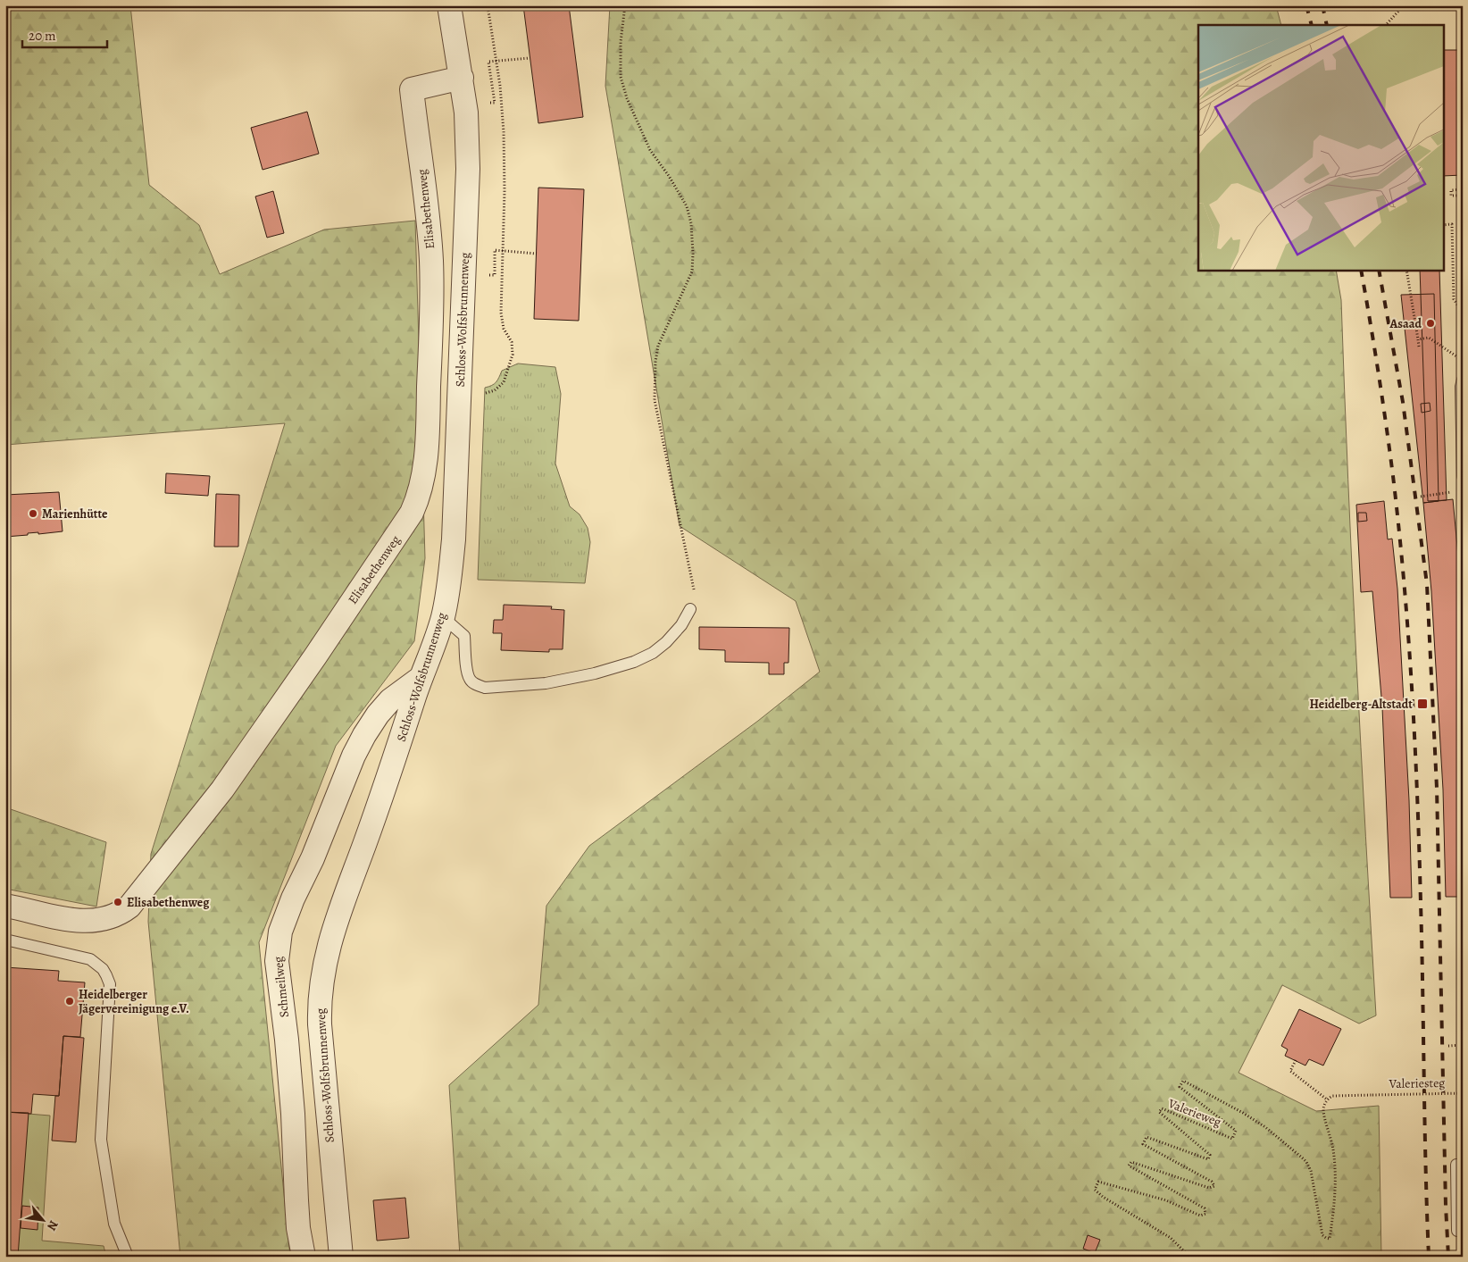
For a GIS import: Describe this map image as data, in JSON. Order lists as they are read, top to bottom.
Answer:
{
  "streets": {
    "street": ["Elisabethenweg", "Schloss-Wolfsbrunnenweg", "Schmeilweg"],
    "path": ["Valeriesteg", "Valerieweg"]
  },
  "crossings": [
    ["Elisabethenweg", "Schloss-Wolfsbrunnenweg"],
    ["Schloss-Wolfsbrunnenweg", "Schmeilweg"],
    ["Valeriesteg", "Valerieweg"]
  ],
  "places": {
    "other": [
      "Asaad",
      "Marienhütte",
      "Elisabethenweg",
      "Heidelberger Jägervereinigung e.V."
    ],
    "transit": ["Heidelberg-Altstadt"]
  },
  "scale_bar": "20 m",
  "north": "bottom right"
}
